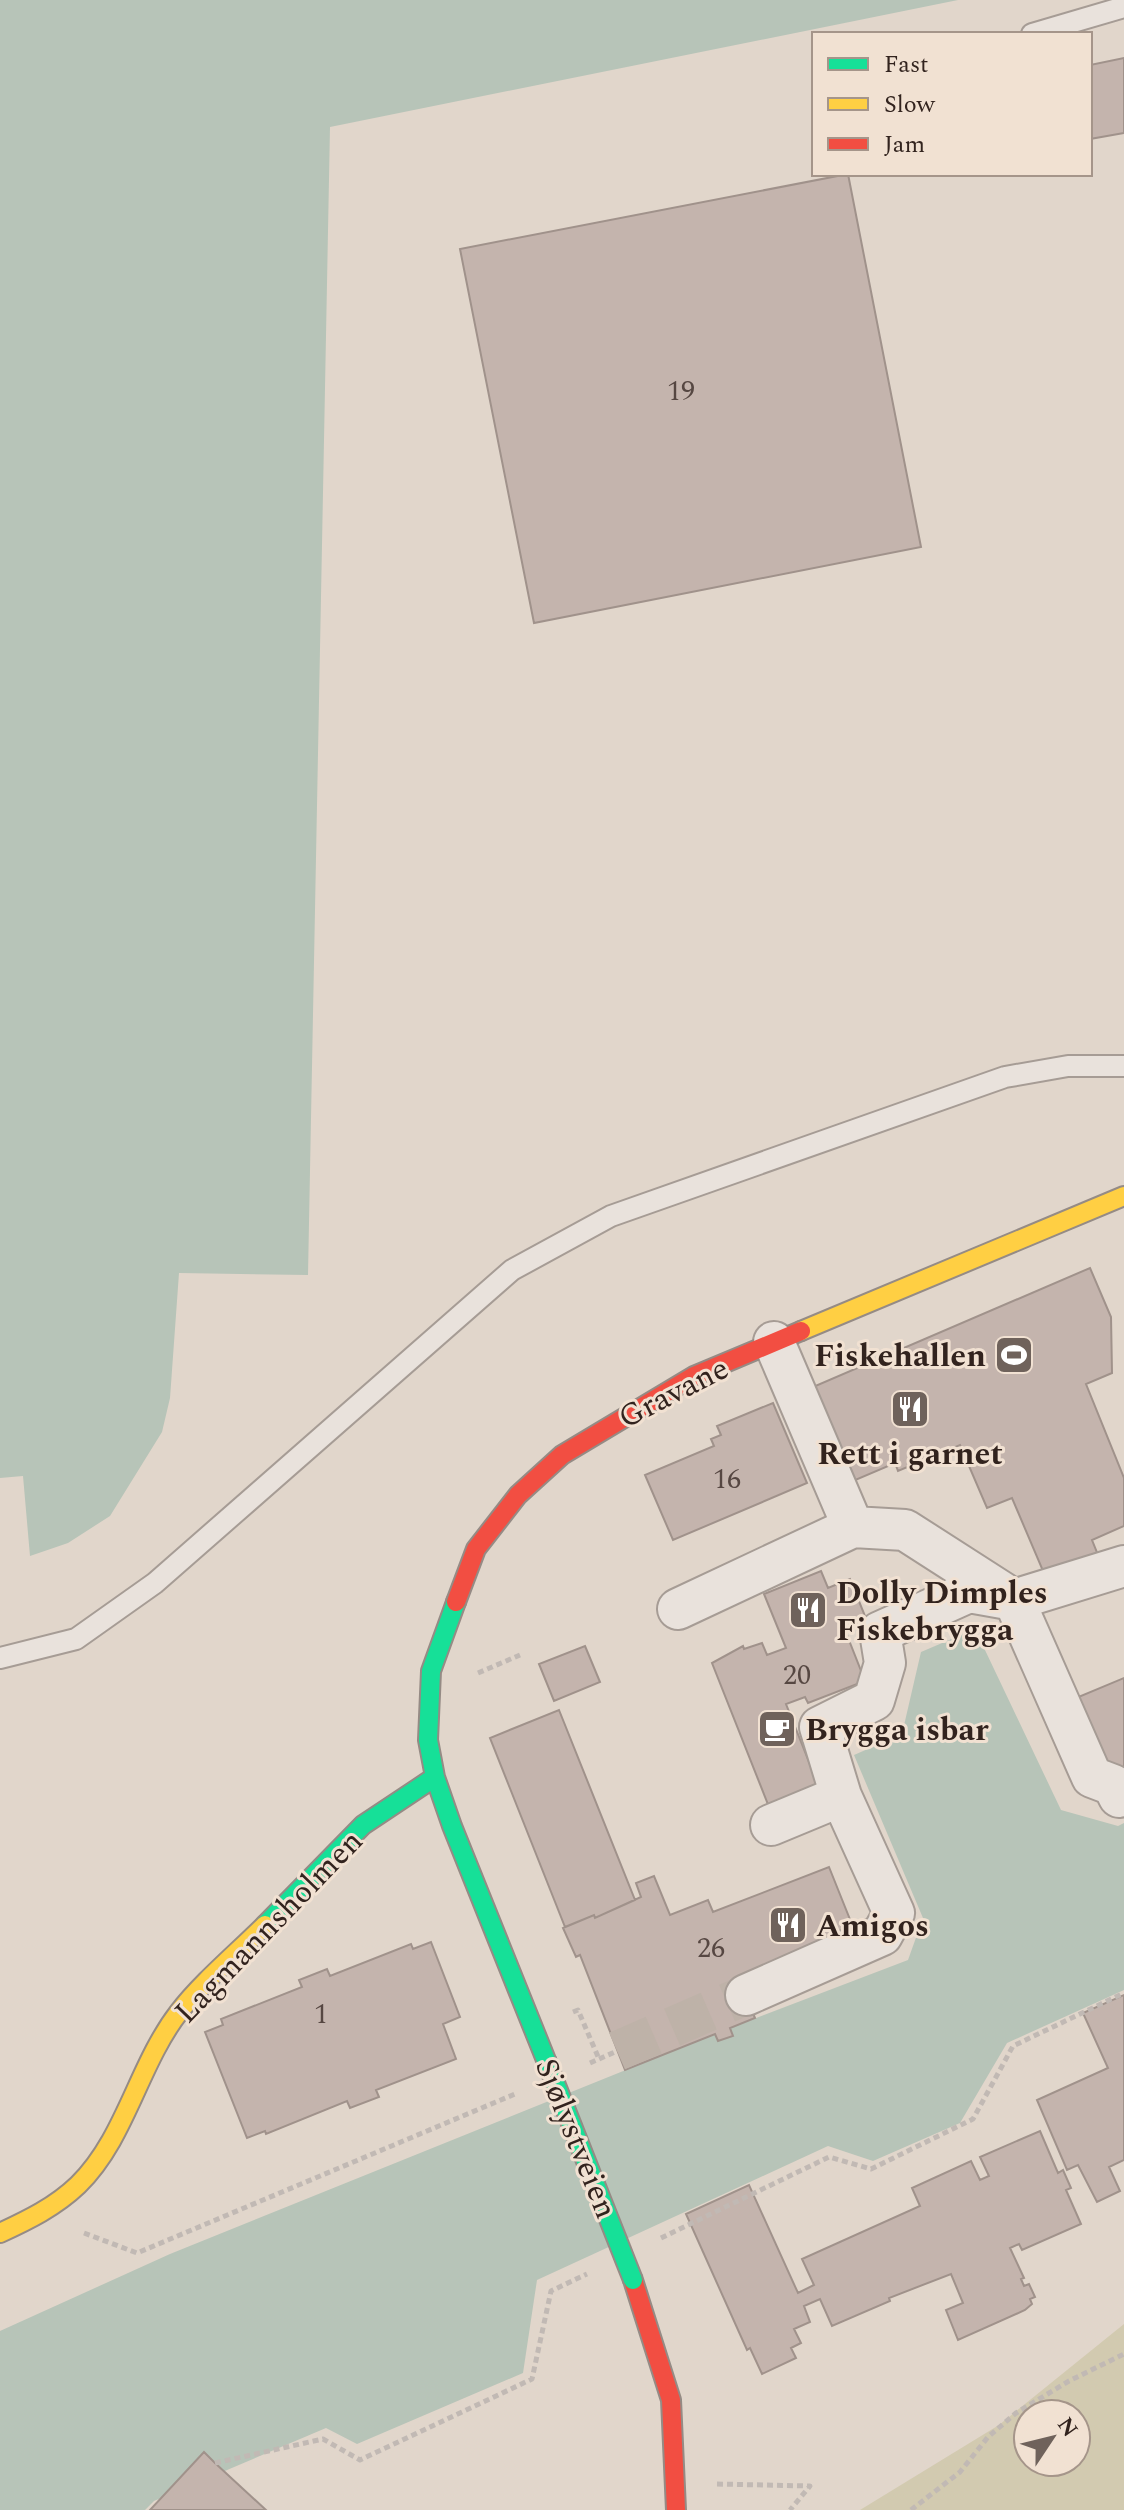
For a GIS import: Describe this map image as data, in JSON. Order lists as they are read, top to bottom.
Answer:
{
  "streets": {
    "street": ["Gravane", "Lagmannsholmen", "Sjølystveien"]
  },
  "crossings": [
    ["Gravane", "Lagmannsholmen"],
    ["Gravane", "Sjølystveien"],
    ["Lagmannsholmen", "Sjølystveien"]
  ],
  "places": {
    "sports": ["Fiskehallen"],
    "restaurant": ["Rett i garnet", "Dolly Dimples Fiskebrygga", "Amigos"],
    "cafe": ["Brygga isbar"]
  },
  "house_numbers": [
    "19",
    "16",
    "20",
    "26",
    "1"
  ],
  "legend": ["Fast", "Slow", "Jam"],
  "north": "top right"
}
